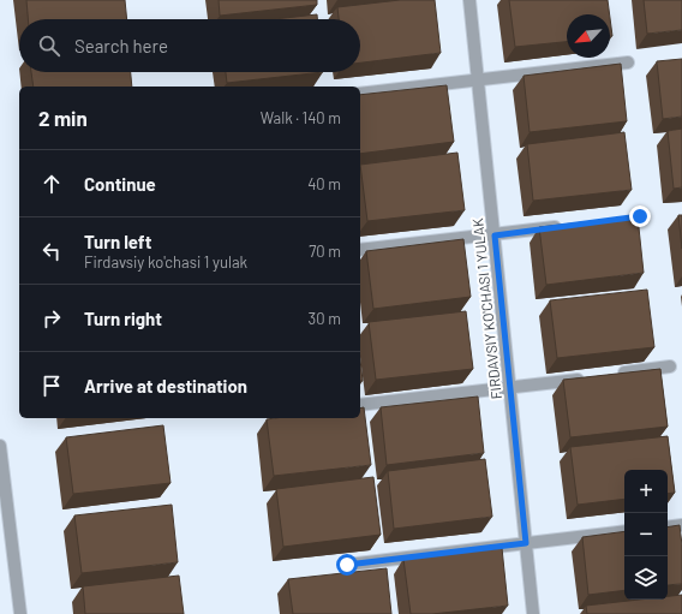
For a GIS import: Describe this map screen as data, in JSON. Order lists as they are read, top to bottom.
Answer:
{
  "streets": {
    "street": ["FIRDAVSIY KO'CHASI 1 YULAK"]
  },
  "north": "bottom left",
  "page": {
    "search": "Search here",
    "heading": ["2 min", "Walk · 140 m"],
    "list": [
      ["Continue", "40 m"],
      ["Turn left", "Firdavsiy ko'chasi 1 yulak", "70 m"],
      ["Turn right", "30 m"],
      "Arrive at destination"
    ],
    "map_buttons": ["+", "−"]
  }
}
